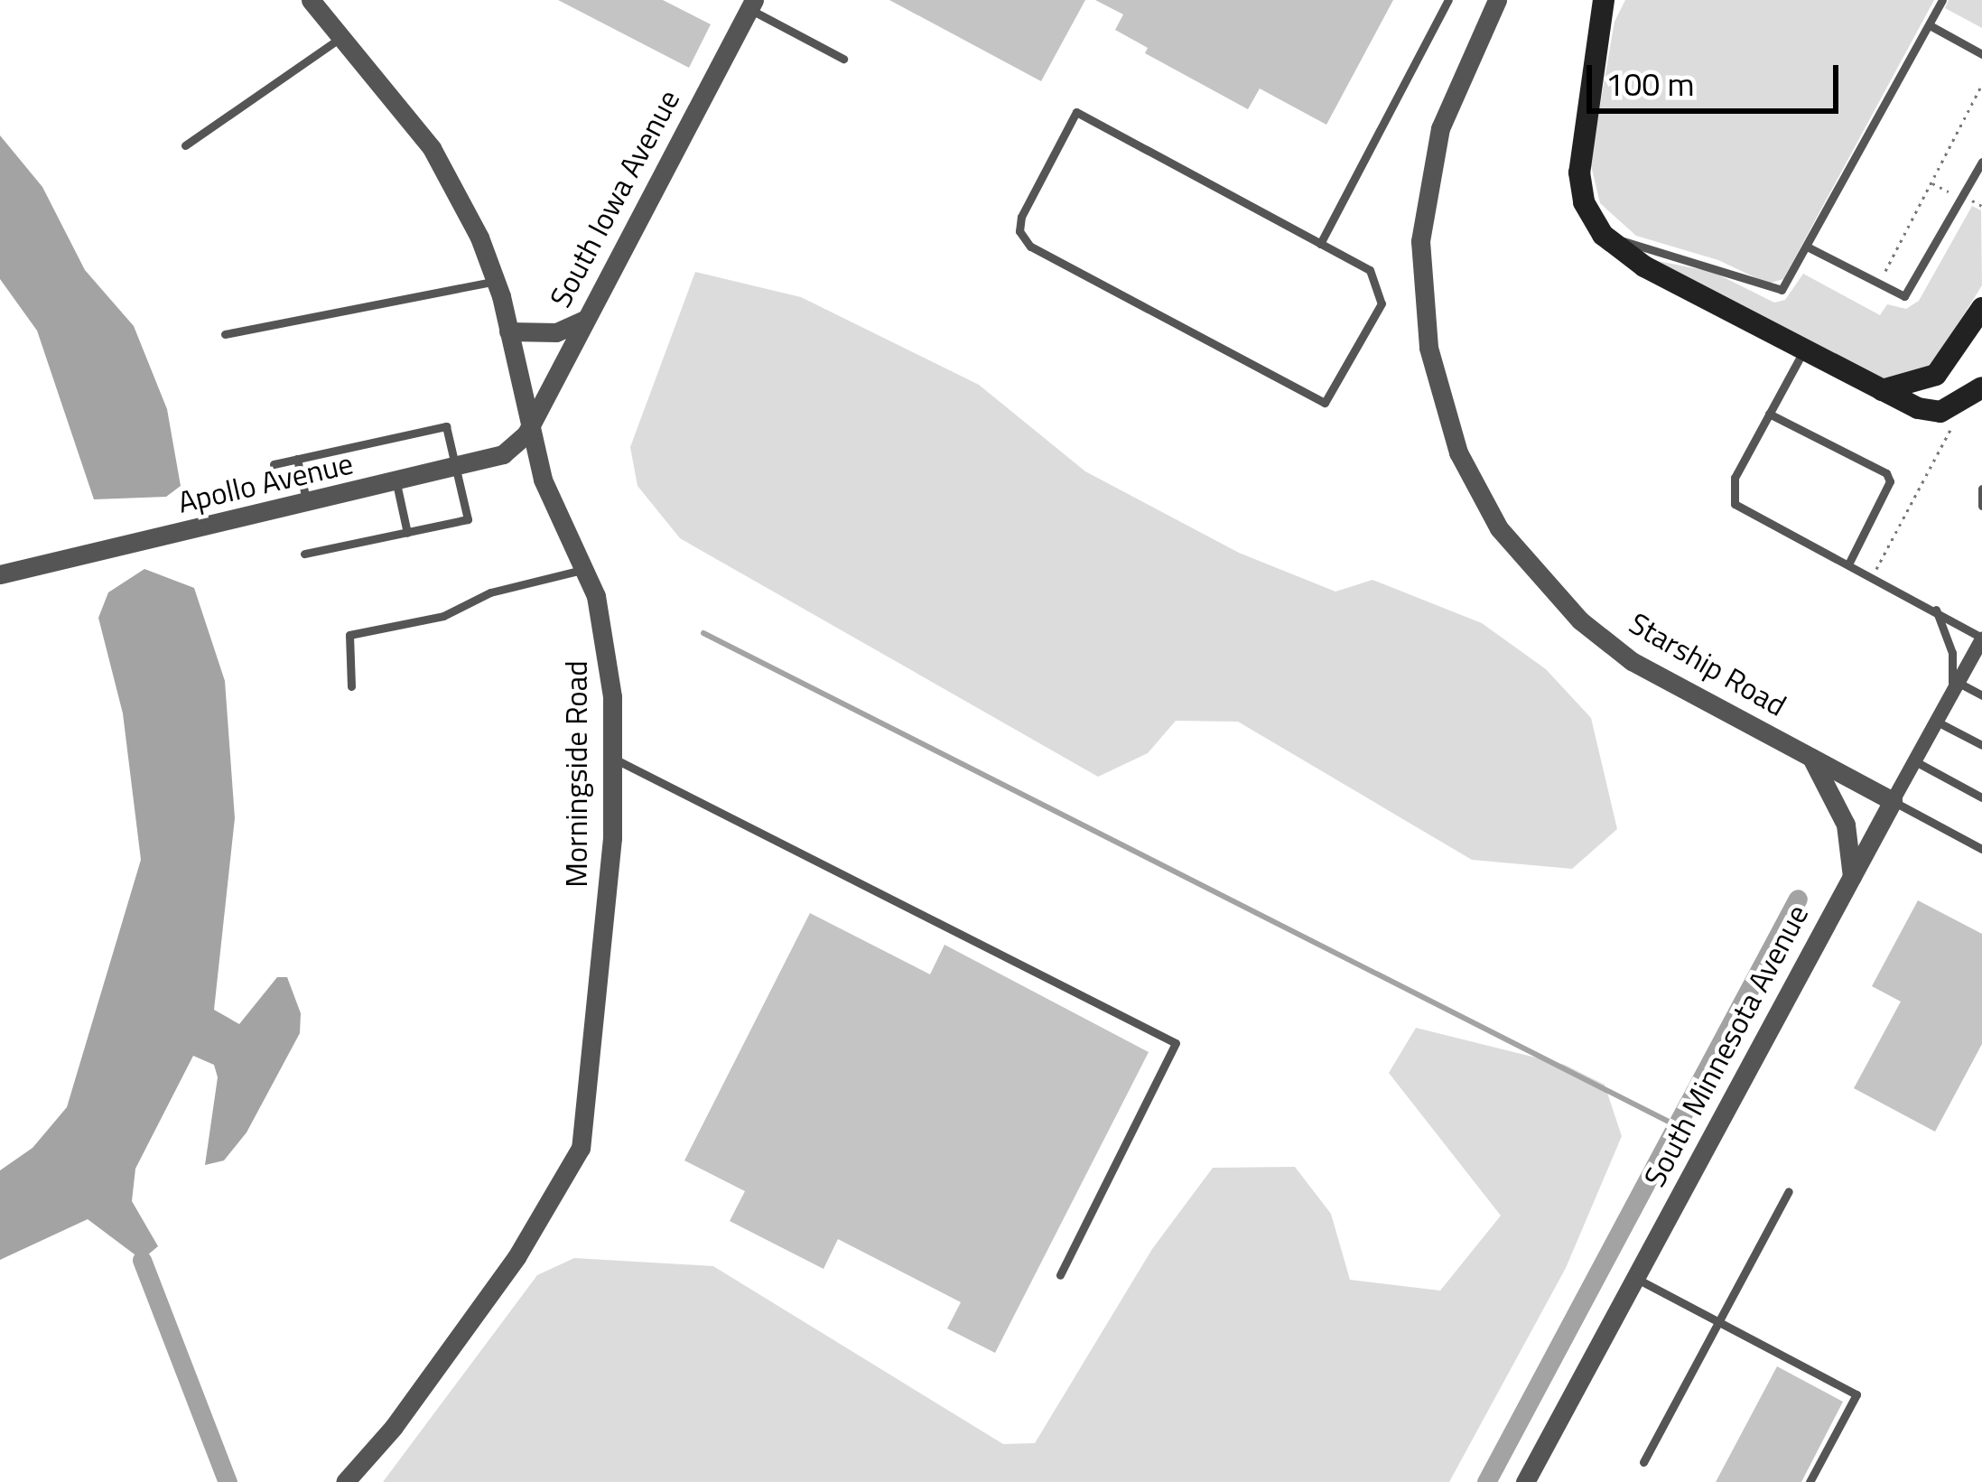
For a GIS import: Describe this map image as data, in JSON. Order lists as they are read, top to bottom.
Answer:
{
  "streets": {
    "street": [
      "South Iowa Avenue",
      "Apollo Avenue",
      "Starship Road",
      "Morningside Road",
      "South Minnesota Avenue"
    ]
  },
  "crossings": [
    ["South Iowa Avenue", "Apollo Avenue"],
    ["South Iowa Avenue", "Morningside Road"],
    ["Apollo Avenue", "Morningside Road"],
    ["Starship Road", "South Minnesota Avenue"]
  ],
  "scale_bar": "100 m"
}
